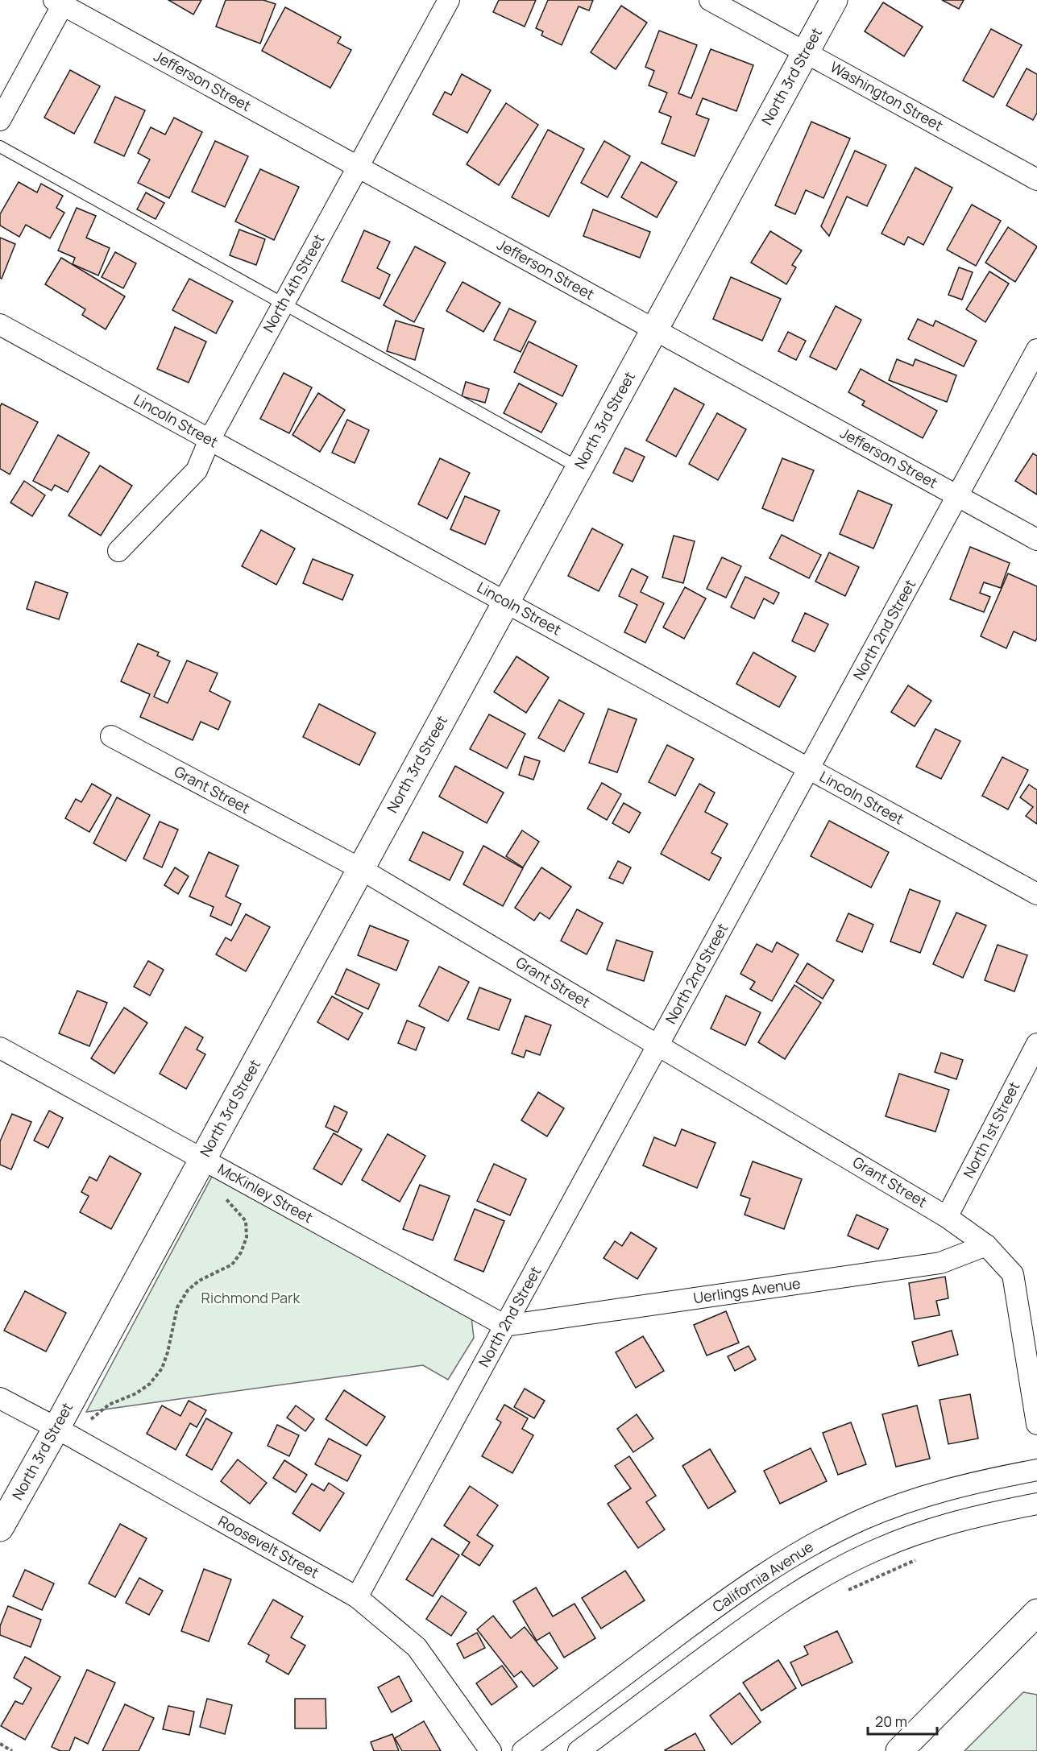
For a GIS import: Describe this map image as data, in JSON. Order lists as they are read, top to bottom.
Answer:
{
  "streets": {
    "main road": ["North 3rd Street"],
    "street": [
      "Jefferson Street",
      "Washington Street",
      "North 4th Street",
      "Lincoln Street",
      "North 2nd Street",
      "Grant Street",
      "North 1st Street",
      "McKinley Street",
      "Uerlings Avenue",
      "Roosevelt Street",
      "California Avenue"
    ]
  },
  "crossings": [
    ["North 3rd Street", "Jefferson Street"],
    ["North 3rd Street", "Washington Street"],
    ["North 3rd Street", "Lincoln Street"],
    ["North 3rd Street", "Grant Street"],
    ["North 3rd Street", "McKinley Street"],
    ["North 3rd Street", "Roosevelt Street"],
    ["Jefferson Street", "North 4th Street"],
    ["Jefferson Street", "North 2nd Street"],
    ["North 4th Street", "Lincoln Street"],
    ["Lincoln Street", "North 2nd Street"],
    ["North 2nd Street", "Grant Street"],
    ["North 2nd Street", "McKinley Street"],
    ["North 2nd Street", "Uerlings Avenue"],
    ["North 2nd Street", "Roosevelt Street"],
    ["Grant Street", "North 1st Street"],
    ["Grant Street", "Uerlings Avenue"],
    ["McKinley Street", "Uerlings Avenue"]
  ],
  "parks": ["Richmond Park"],
  "scale_bar": "20 m"
}
